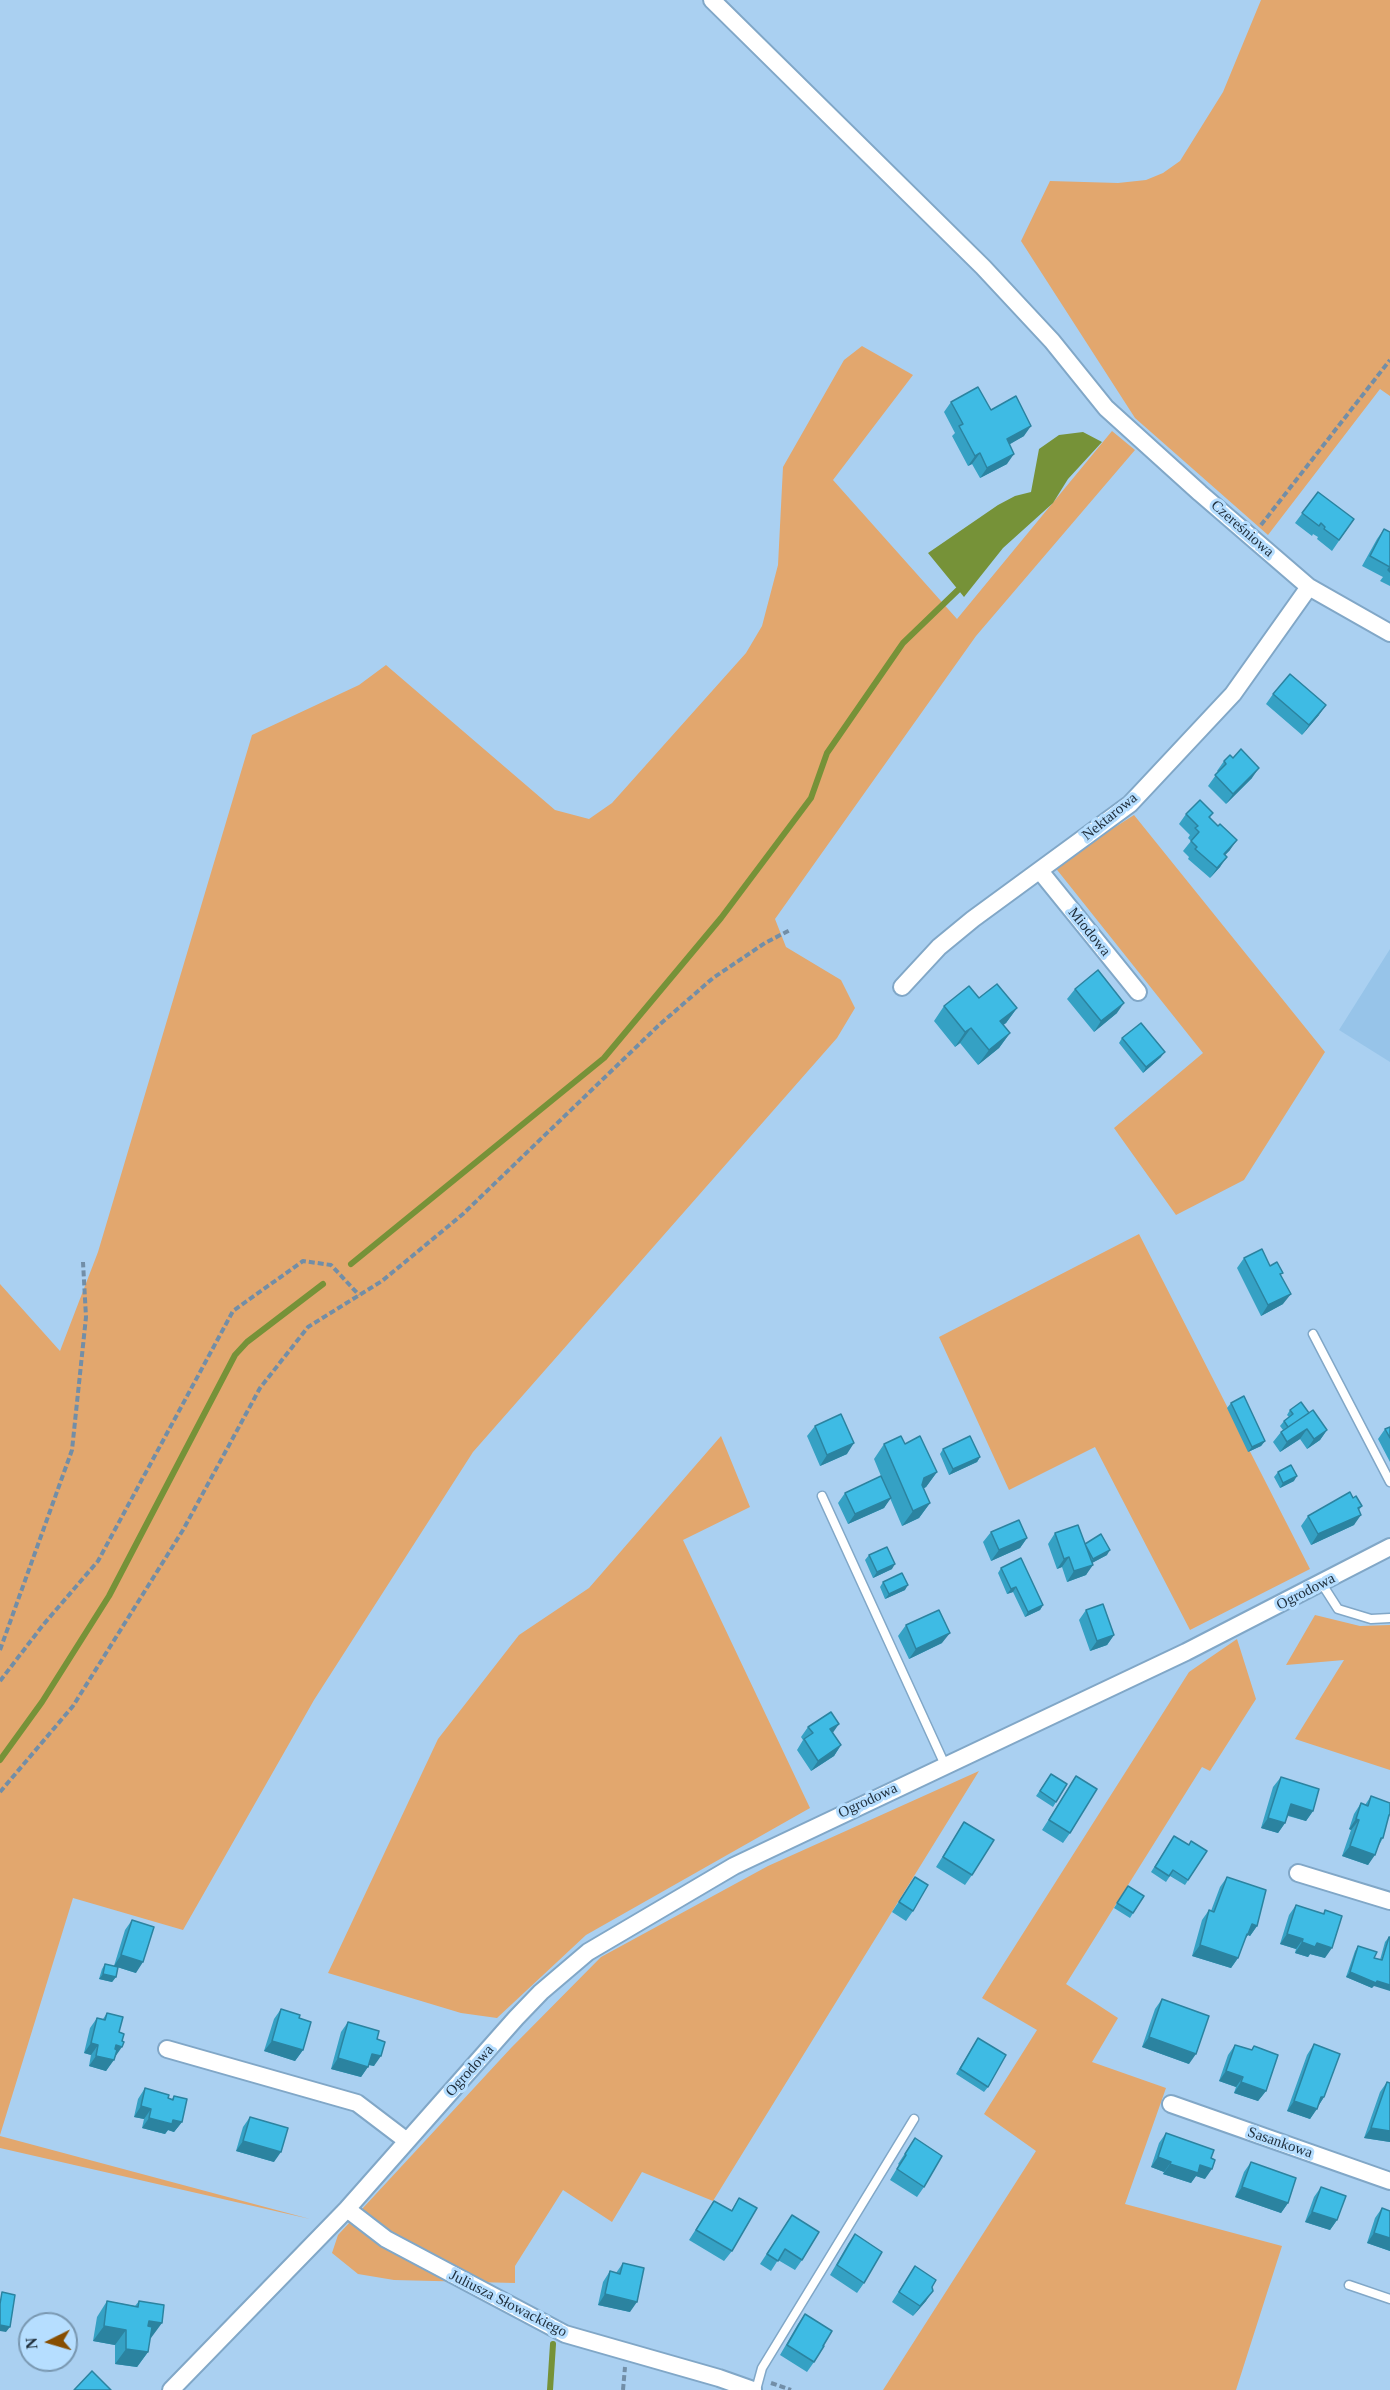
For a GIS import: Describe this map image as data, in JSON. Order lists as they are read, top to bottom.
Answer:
{
  "streets": {
    "street": [
      "Czereśniowa",
      "Nektarowa",
      "Miodowa",
      "Ogrodowa",
      "Sasankowa",
      "Juliusza Słowackiego"
    ]
  },
  "crossings": [
    ["Czereśniowa", "Nektarowa"],
    ["Nektarowa", "Miodowa"],
    ["Ogrodowa", "Juliusza Słowackiego"]
  ],
  "north": "left"
}
